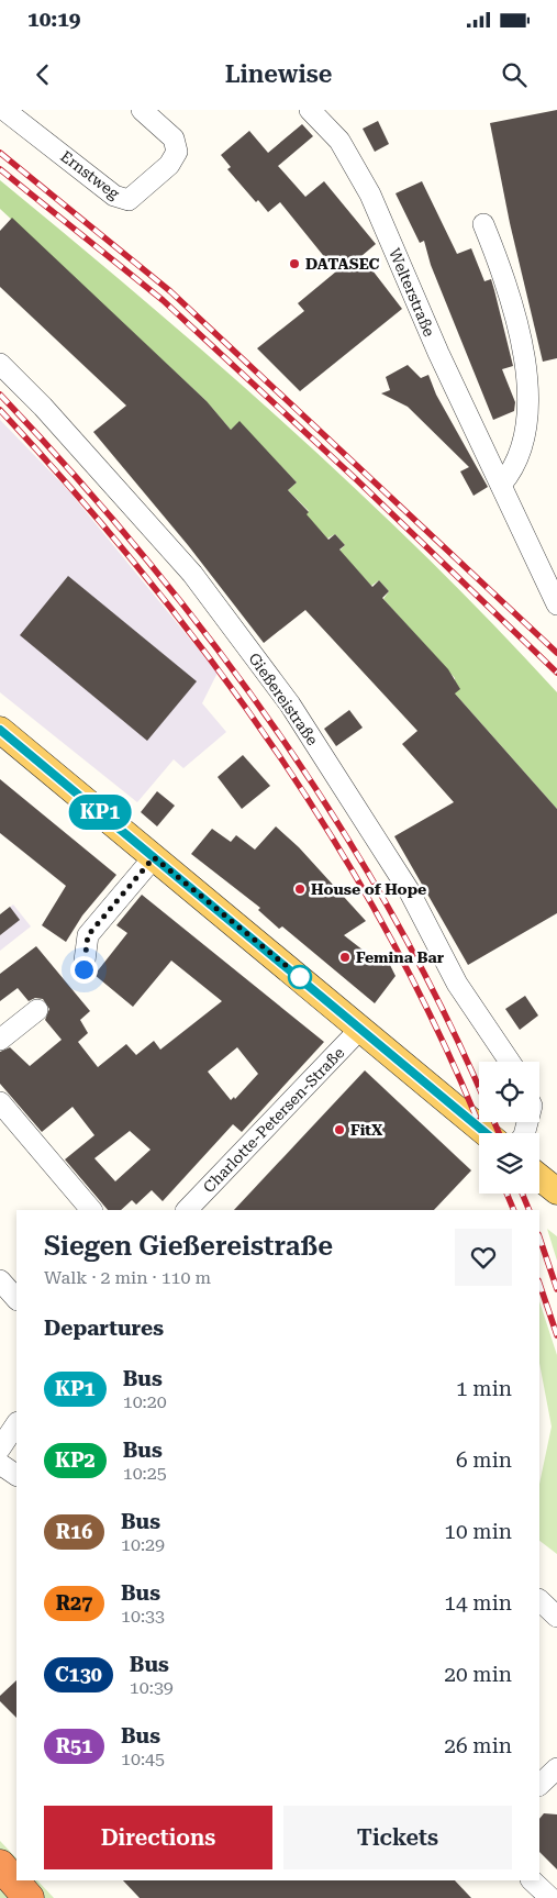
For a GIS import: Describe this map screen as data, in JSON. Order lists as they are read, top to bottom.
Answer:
{
  "streets": {
    "street": [
      "Ernstweg",
      "Welterstraße",
      "Gießereistraße",
      "Charlotte-Petersen-Straße"
    ]
  },
  "places": [
    "DATASEC",
    "House of Hope",
    "Femina Bar",
    "FitX"
  ],
  "lines": ["bus line KP1"],
  "page": {
    "status": "10:19",
    "header": "Linewise",
    "on_map": "KP1",
    "heading": [
      ["Siegen Gießereistraße", "Walk · 2 min · 110 m"],
      "Departures"
    ],
    "list": [
      {
        "mark": "KP1",
        "name": "Bus",
        "note": "10:20",
        "value": "1 min"
      },
      {
        "mark": "KP2",
        "name": "Bus",
        "note": "10:25",
        "value": "6 min"
      },
      {
        "mark": "R16",
        "name": "Bus",
        "note": "10:29",
        "value": "10 min"
      },
      {
        "mark": "R27",
        "name": "Bus",
        "note": "10:33",
        "value": "14 min"
      },
      {
        "mark": "C130",
        "name": "Bus",
        "note": "10:39",
        "value": "20 min"
      },
      {
        "mark": "R51",
        "name": "Bus",
        "note": "10:45",
        "value": "26 min"
      }
    ],
    "buttons": ["Directions", "Tickets"]
  }
}
